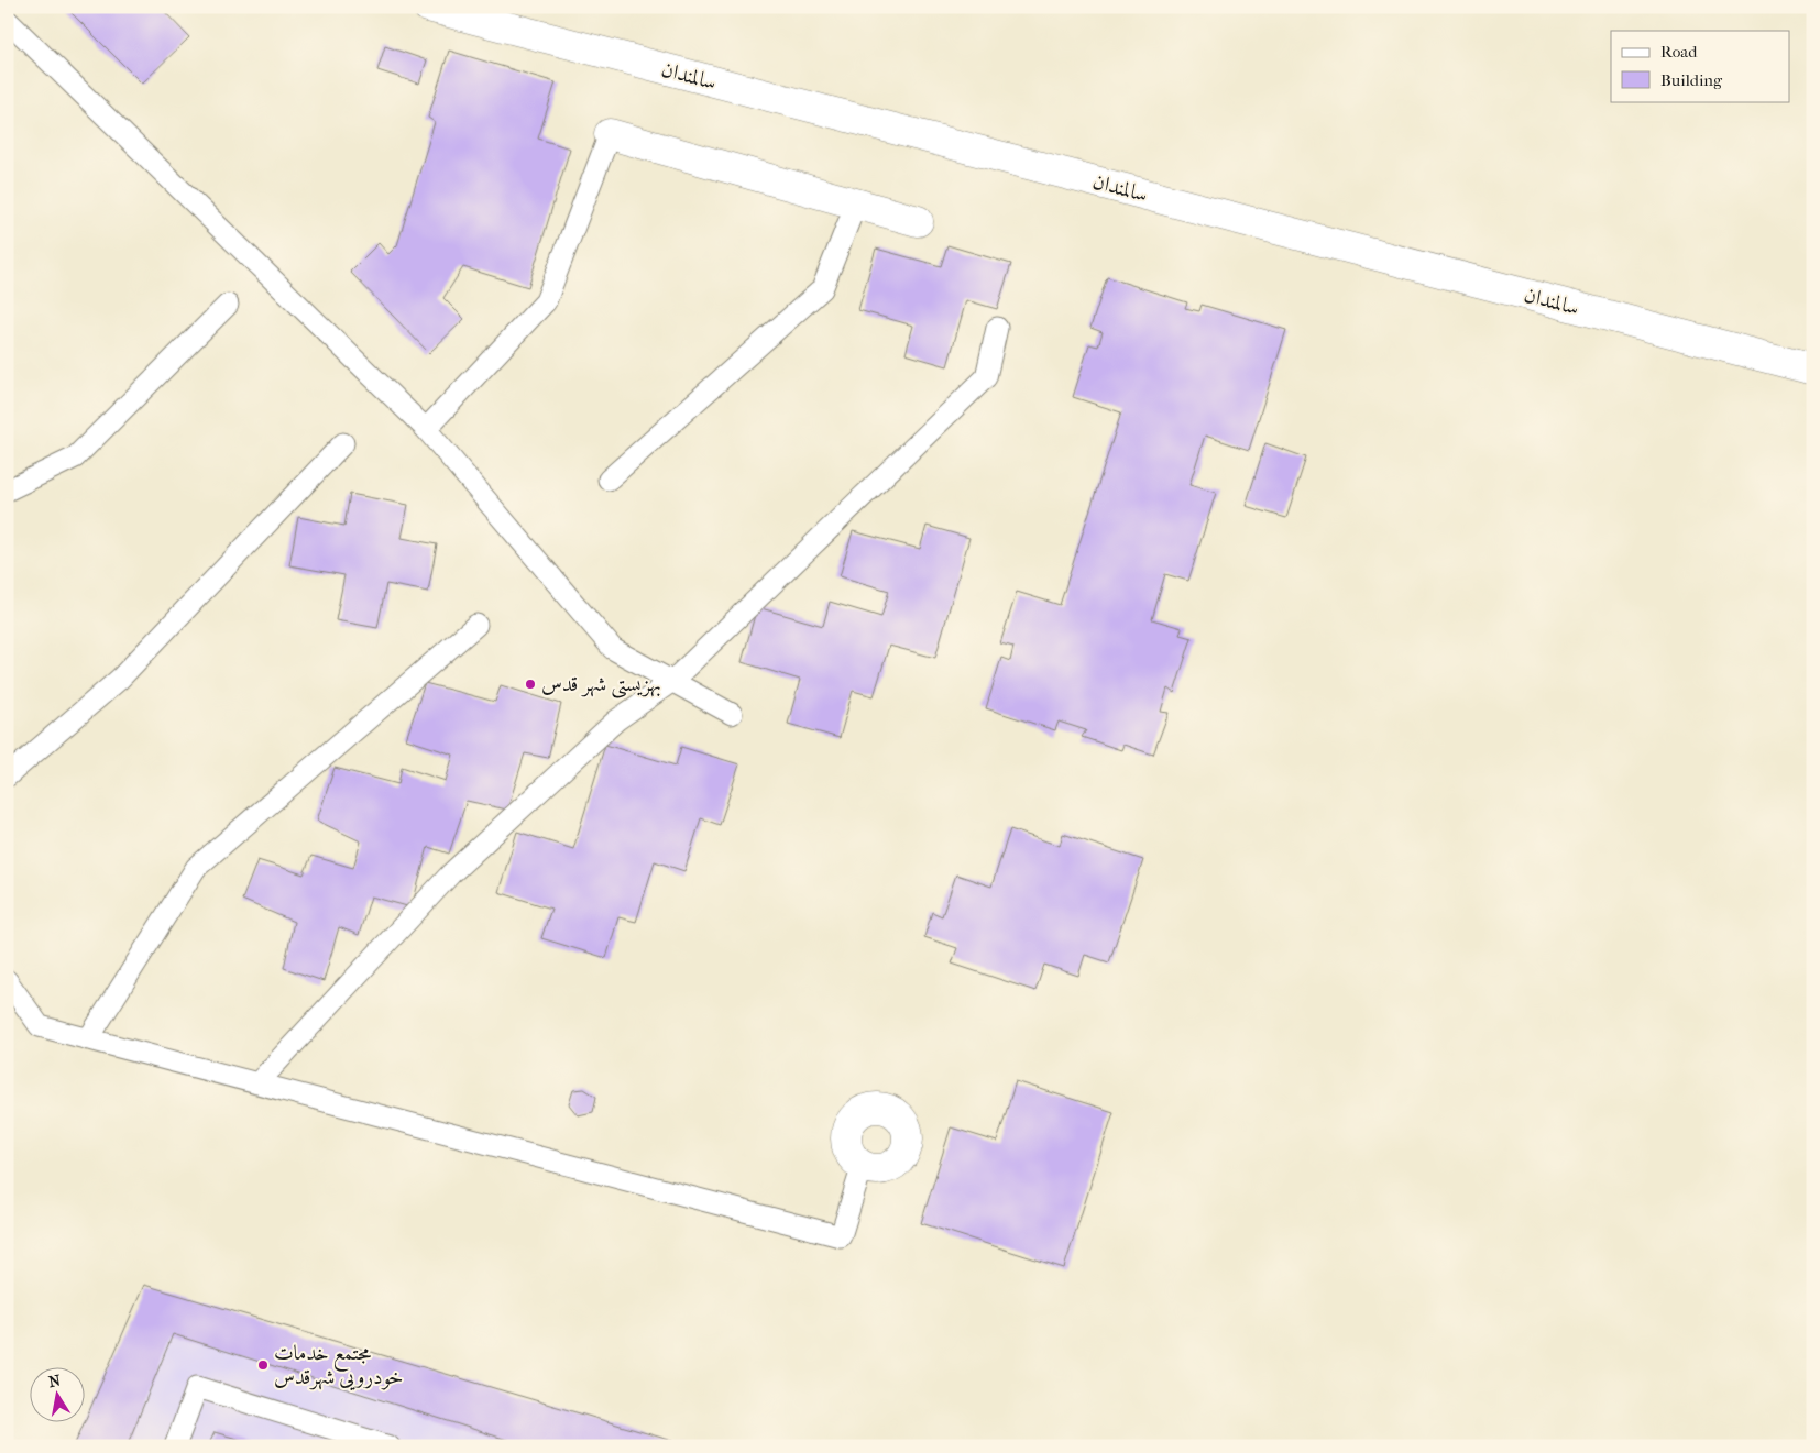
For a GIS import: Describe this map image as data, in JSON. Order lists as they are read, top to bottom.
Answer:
{
  "streets": {
    "street": ["سالمندان"]
  },
  "places": ["بهزیستی شهر قدس", "مجتمع خدمات خودرویی شهرقدس"],
  "legend": ["Road", "Building"],
  "north": "top"
}
